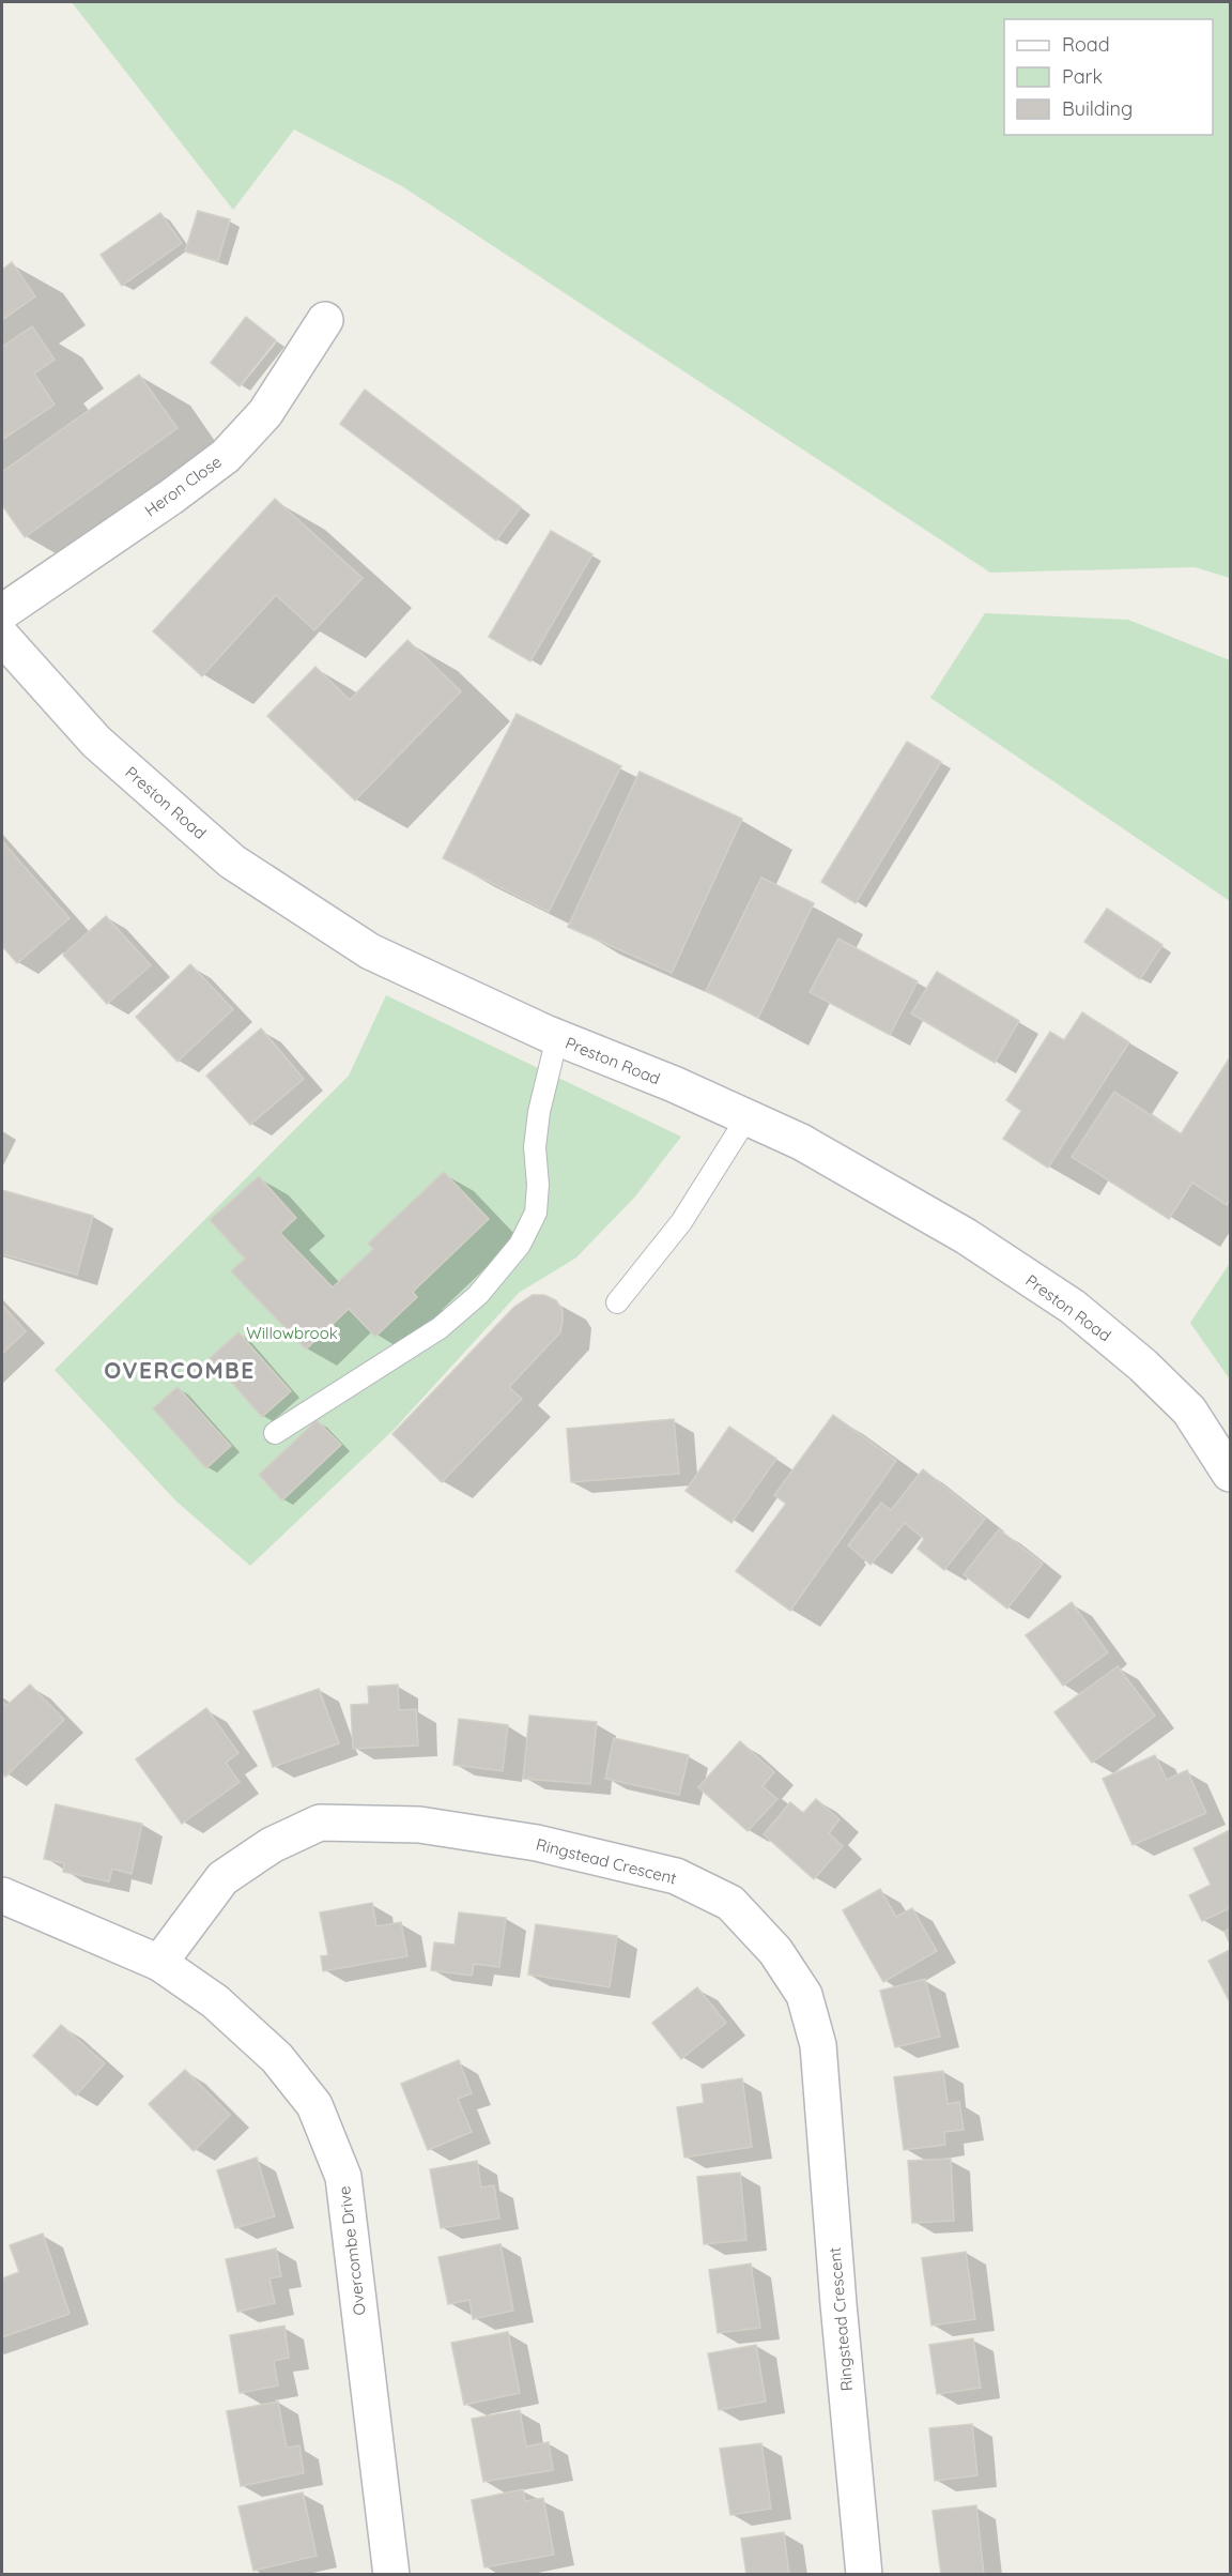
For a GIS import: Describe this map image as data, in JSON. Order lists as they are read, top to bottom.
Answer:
{
  "streets": {
    "street": [
      "Heron Close",
      "Preston Road",
      "Ringstead Crescent",
      "Overcombe Drive"
    ]
  },
  "crossings": [
    ["Ringstead Crescent", "Overcombe Drive"]
  ],
  "districts": ["OVERCOMBE"],
  "parks": ["Willowbrook"],
  "legend": ["Road", "Park", "Building"]
}
